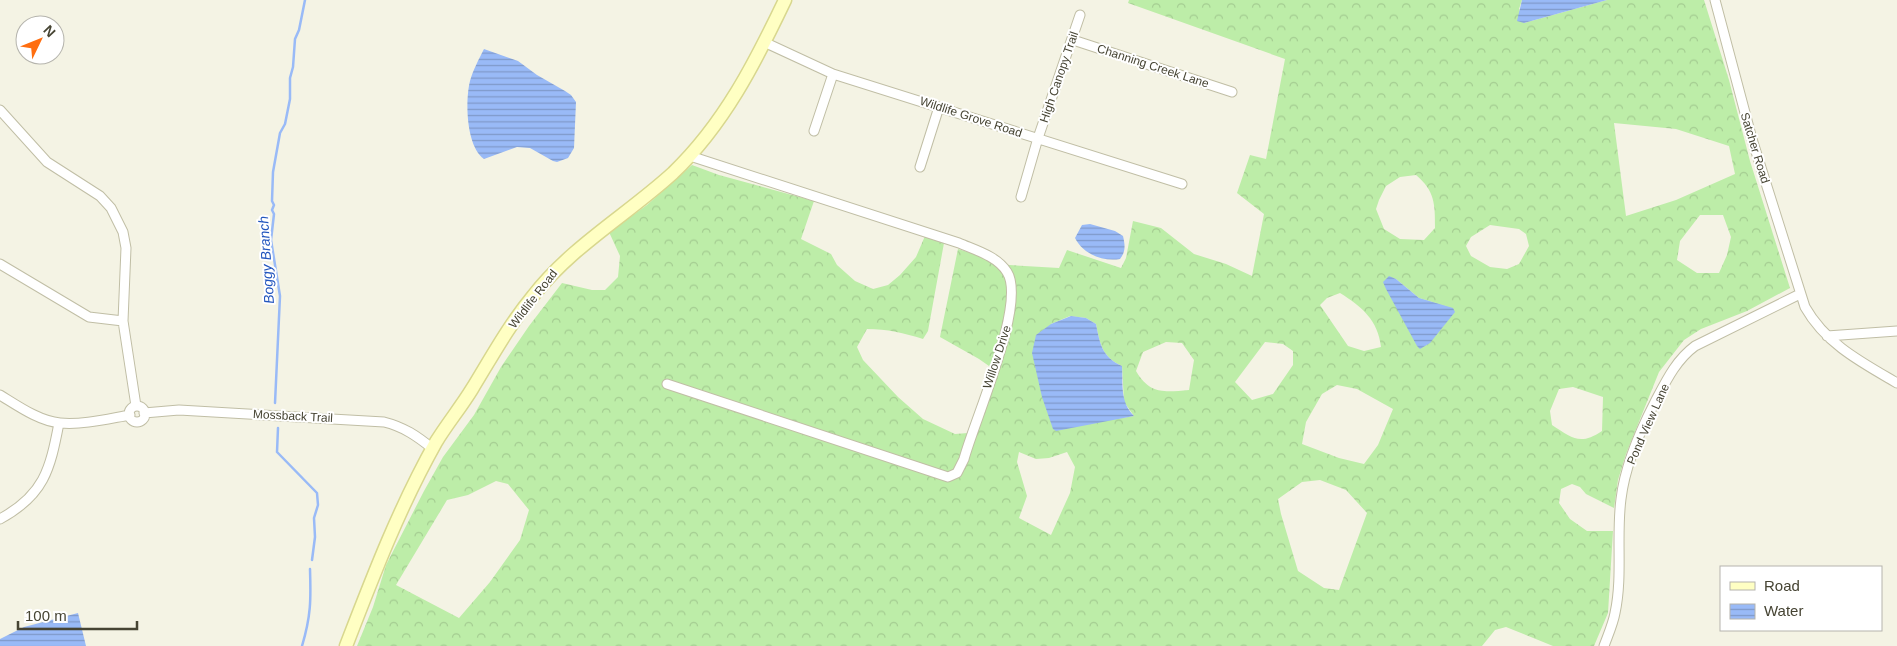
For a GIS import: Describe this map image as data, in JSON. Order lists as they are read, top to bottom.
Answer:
{
  "streets": {
    "street": [
      "Channing Creek Lane",
      "High Canopy Trail",
      "Wildlife Grove Road",
      "Satcher Road",
      "Wildlife Road",
      "Willow Drive",
      "Mossback Trail",
      "Pond View Lane"
    ]
  },
  "crossings": [
    ["Channing Creek Lane", "High Canopy Trail"],
    ["High Canopy Trail", "Wildlife Grove Road"],
    ["Wildlife Grove Road", "Wildlife Road"],
    ["Satcher Road", "Pond View Lane"],
    ["Wildlife Road", "Willow Drive"],
    ["Wildlife Road", "Mossback Trail"]
  ],
  "water": ["Boggy Branch"],
  "legend": ["Road", "Water"],
  "scale_bar": "100 m",
  "north": "top right"
}
